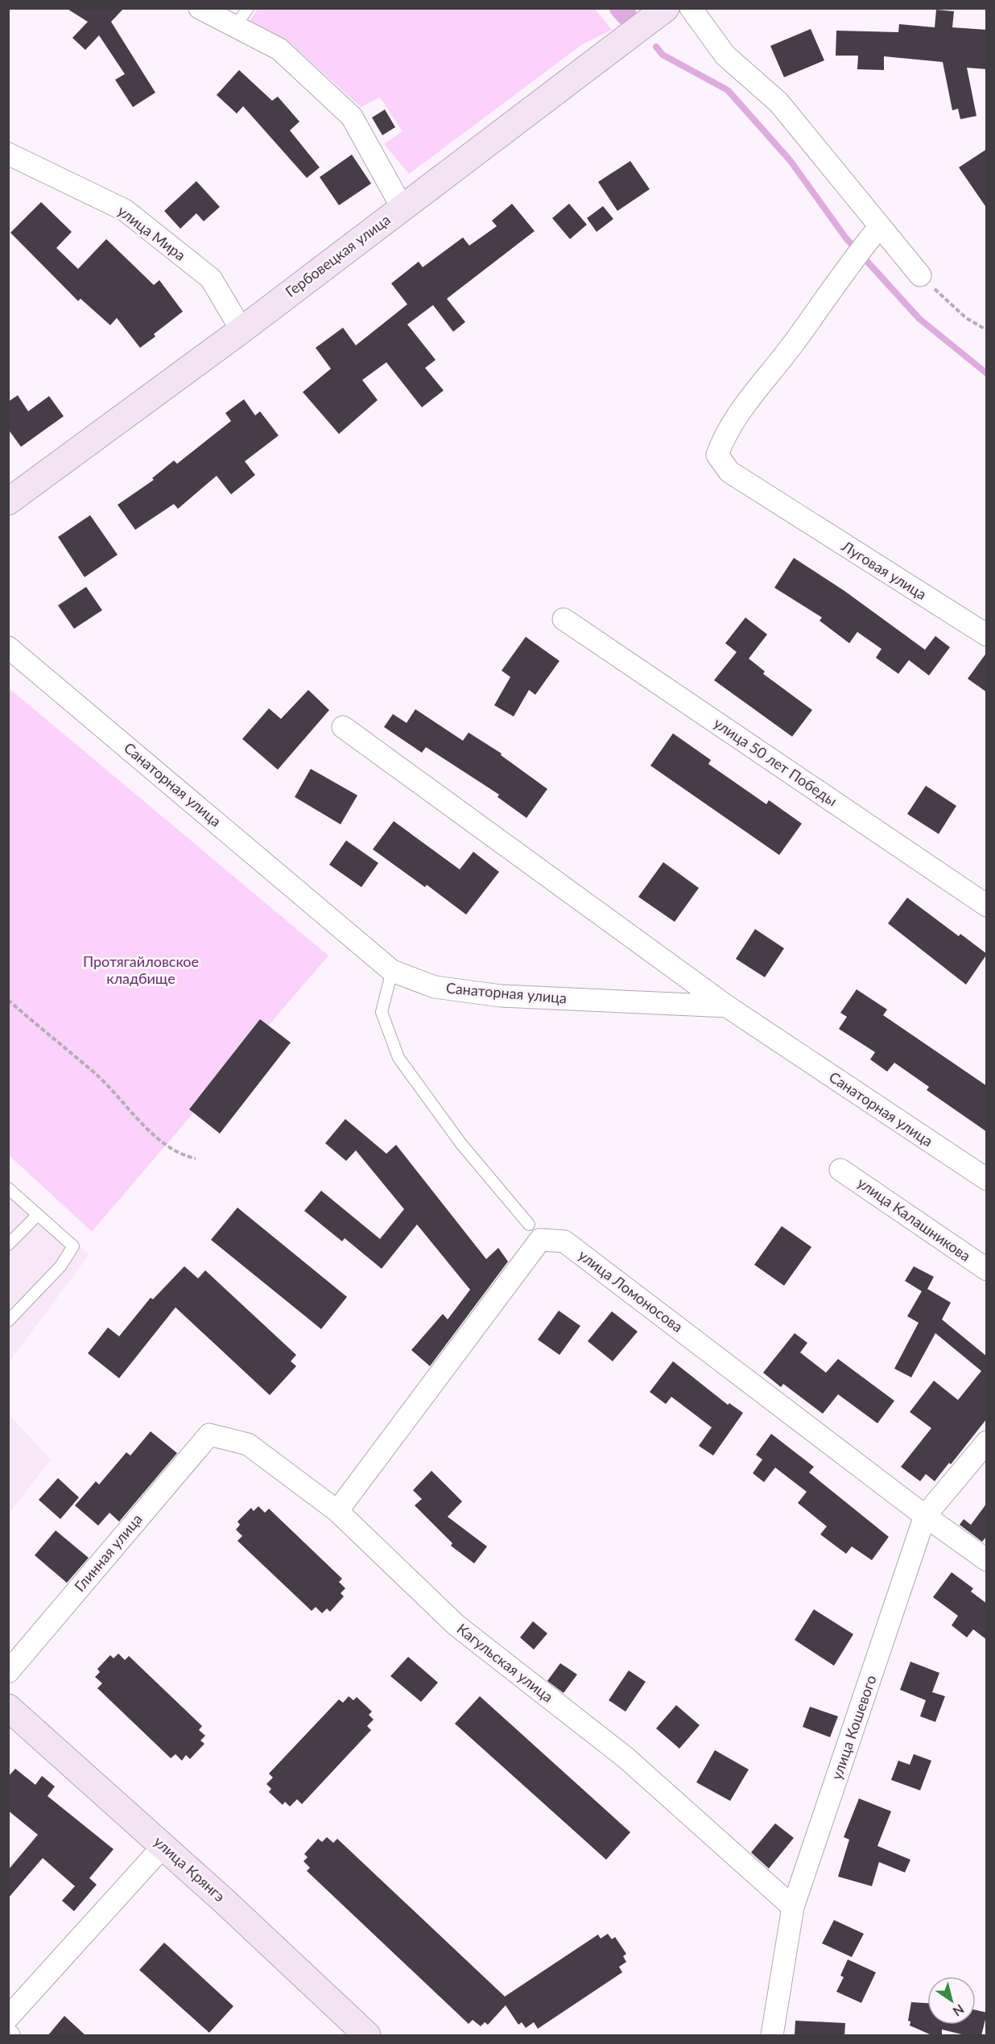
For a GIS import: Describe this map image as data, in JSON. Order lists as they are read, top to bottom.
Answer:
{
  "streets": {
    "street": [
      "улица Мира",
      "Гербовецкая улица",
      "Луговая улица",
      "улица 50 лет Победы",
      "Санаторная улица",
      "улица Калашникова",
      "улица Ломоносова",
      "Глинная улица",
      "Кагульская улица",
      "улица Кошевого",
      "улица Крянгэ"
    ]
  },
  "crossings": [
    ["улица Мира", "Гербовецкая улица"],
    ["улица Ломоносова", "Кагульская улица"],
    ["улица Ломоносова", "улица Кошевого"],
    ["Глинная улица", "Кагульская улица"],
    ["Кагульская улица", "улица Кошевого"]
  ],
  "parks": ["Протягайловское кладбище"],
  "north": "bottom right"
}
